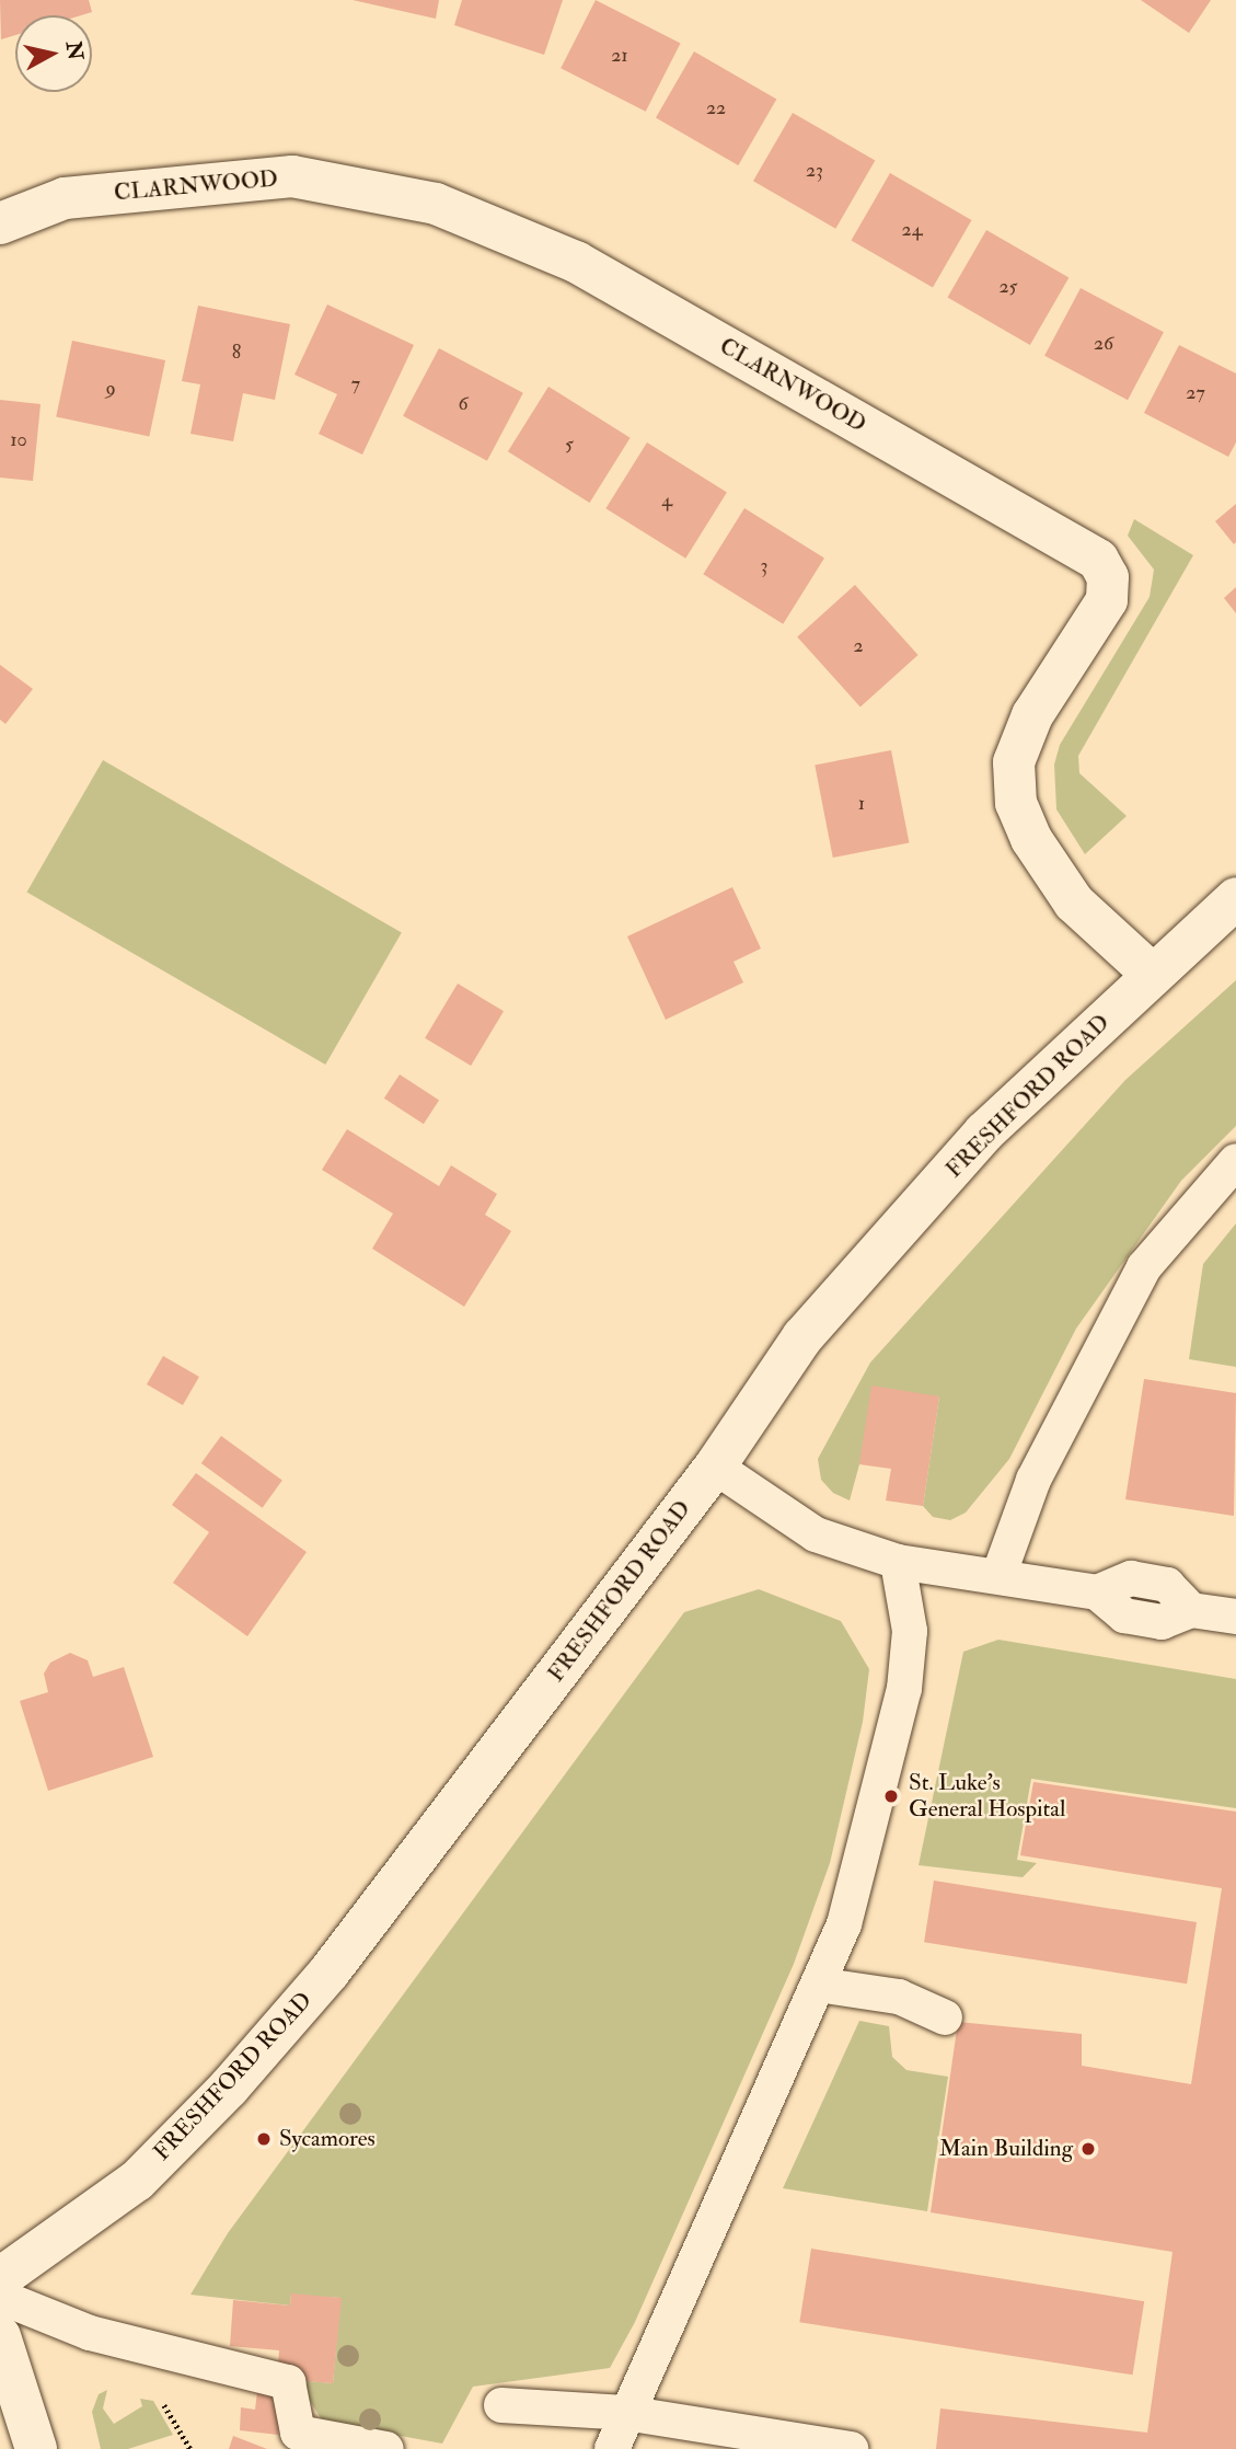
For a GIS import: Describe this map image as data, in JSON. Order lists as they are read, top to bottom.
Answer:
{
  "streets": {
    "main road": ["CLARNWOOD", "FRESHFORD ROAD"]
  },
  "crossings": [
    ["CLARNWOOD", "FRESHFORD ROAD"]
  ],
  "places": ["St. Luke's General Hospital", "Sycamores", "Main Building"],
  "house_numbers": [
    "21",
    "22",
    "23",
    "24",
    "25",
    "26",
    "8",
    "7",
    "9",
    "27",
    "6",
    "10",
    "5",
    "4",
    "3",
    "2",
    "1"
  ],
  "north": "right"
}
